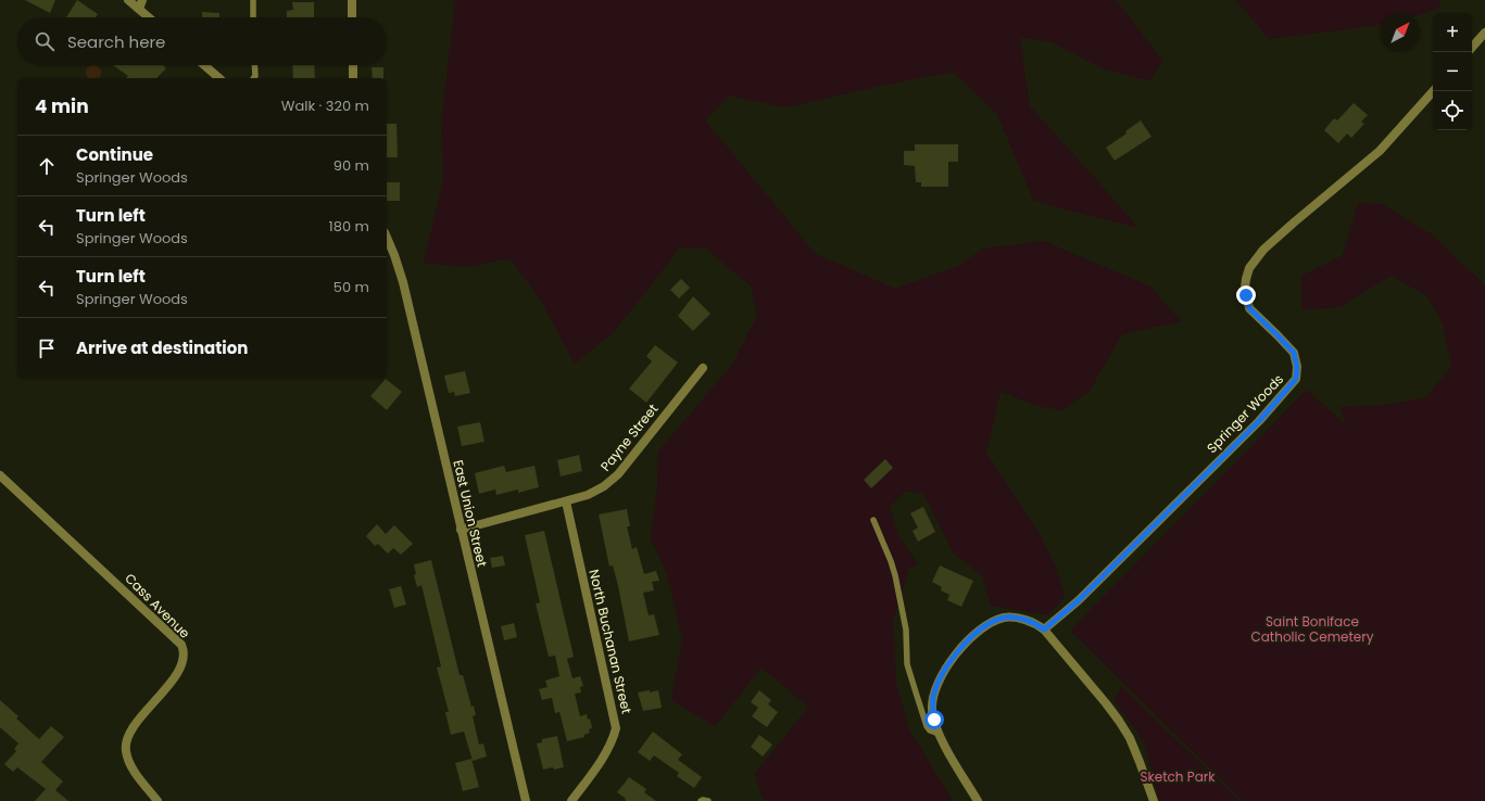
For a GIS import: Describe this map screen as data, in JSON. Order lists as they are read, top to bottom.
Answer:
{
  "streets": {
    "street": [
      "Springer Woods",
      "Payne Street",
      "East Union Street",
      "Cass Avenue",
      "North Buchanan Street"
    ]
  },
  "crossings": [
    ["Payne Street", "East Union Street"],
    ["Payne Street", "North Buchanan Street"]
  ],
  "parks": ["Saint Boniface Catholic Cemetery", "Sketch Park"],
  "north": "top right",
  "page": {
    "map_buttons": ["+", "−"],
    "search": "Search here",
    "heading": ["4 min", "Walk · 320 m"],
    "list": [
      ["Continue", "Springer Woods", "90 m"],
      ["Turn left", "Springer Woods", "180 m"],
      ["Turn left", "Springer Woods", "50 m"],
      "Arrive at destination"
    ]
  }
}
